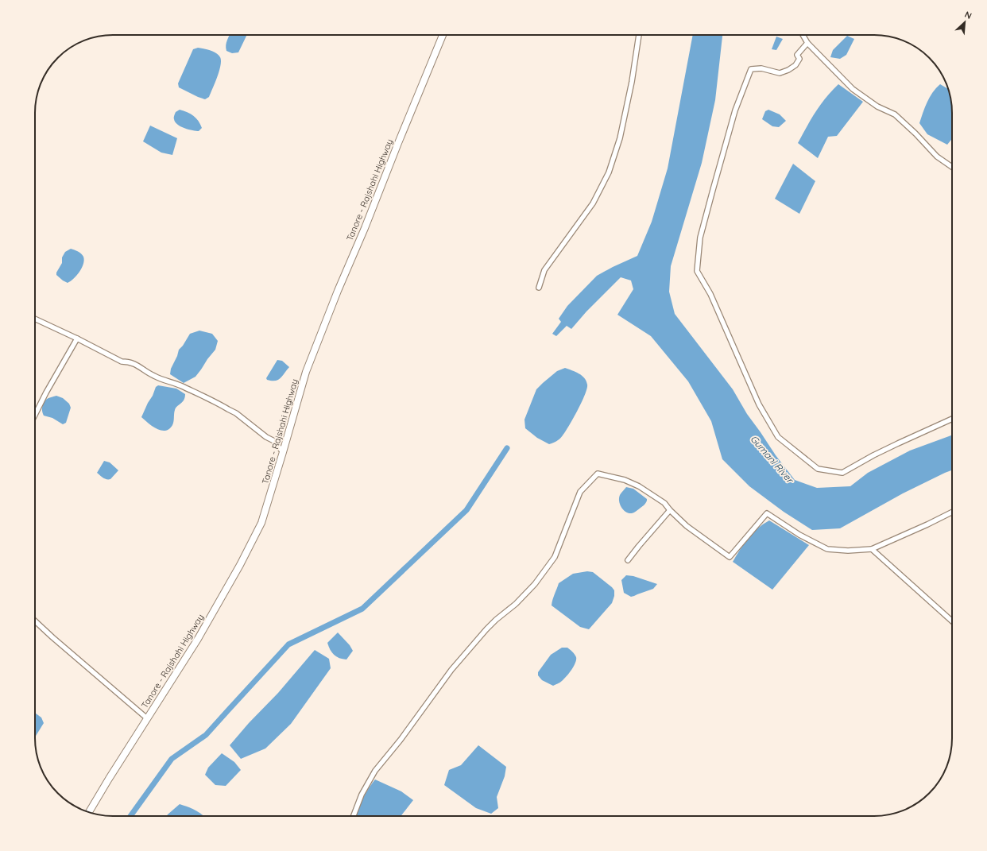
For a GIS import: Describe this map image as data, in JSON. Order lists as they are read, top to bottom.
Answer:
{
  "streets": {
    "main road": ["Tanore - Rajshahi Highway"]
  },
  "water": ["Gumani River"],
  "north": "top right"
}
